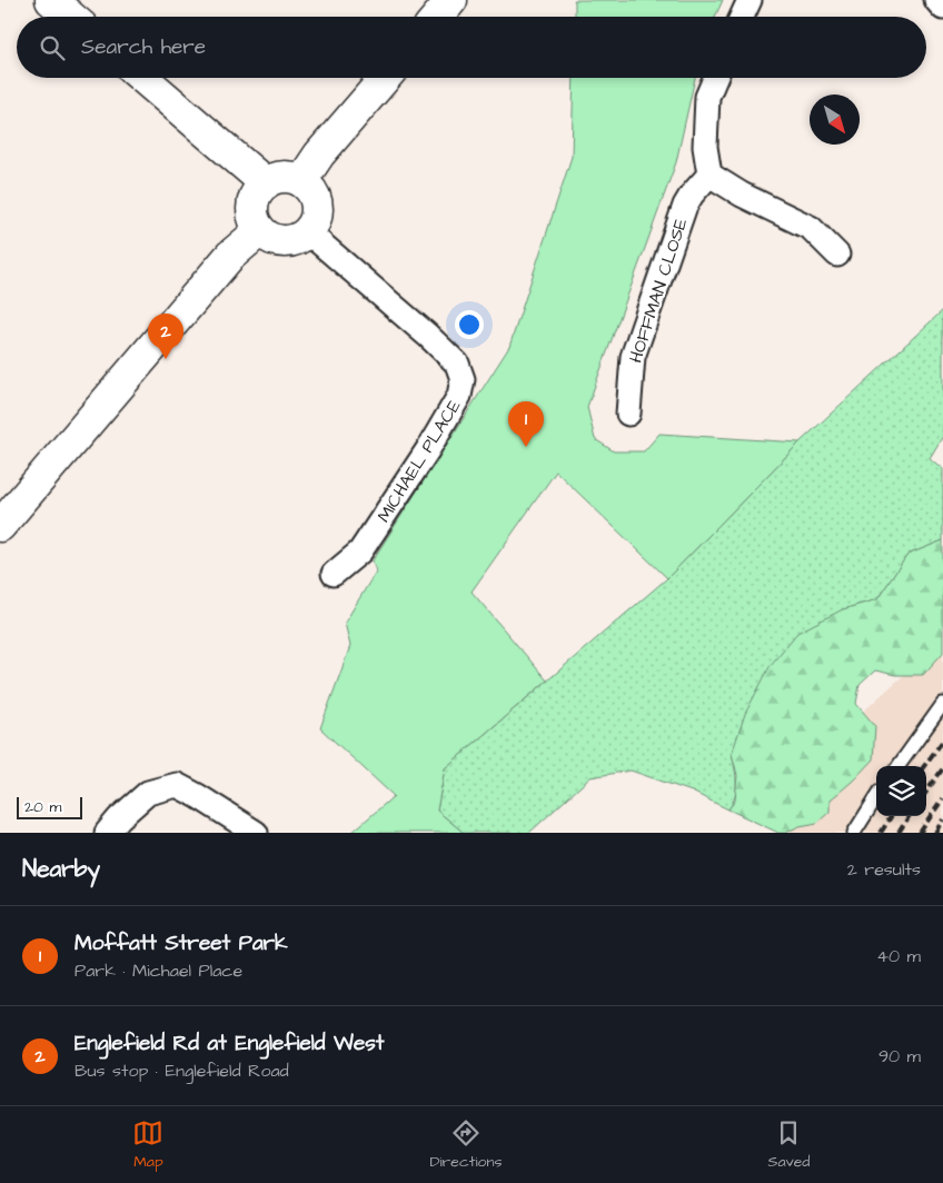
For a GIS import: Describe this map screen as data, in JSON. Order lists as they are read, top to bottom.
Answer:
{
  "streets": {
    "street": ["HOFFMAN CLOSE", "MICHAEL PLACE"]
  },
  "scale_bar": "20 m",
  "north": "bottom right",
  "page": {
    "search": "Search here",
    "pins": ["2", "1"],
    "scale": "20 m",
    "heading": ["Nearby", "2 results"],
    "list": [
      {
        "mark": "1",
        "name": "Moffatt Street Park",
        "note": "Park · Michael Place",
        "value": "40 m"
      },
      {
        "mark": "2",
        "name": "Englefield Rd at Englefield West",
        "note": "Bus stop · Englefield Road",
        "value": "90 m"
      }
    ],
    "nav": ["Map", "Directions", "Saved"]
  }
}
